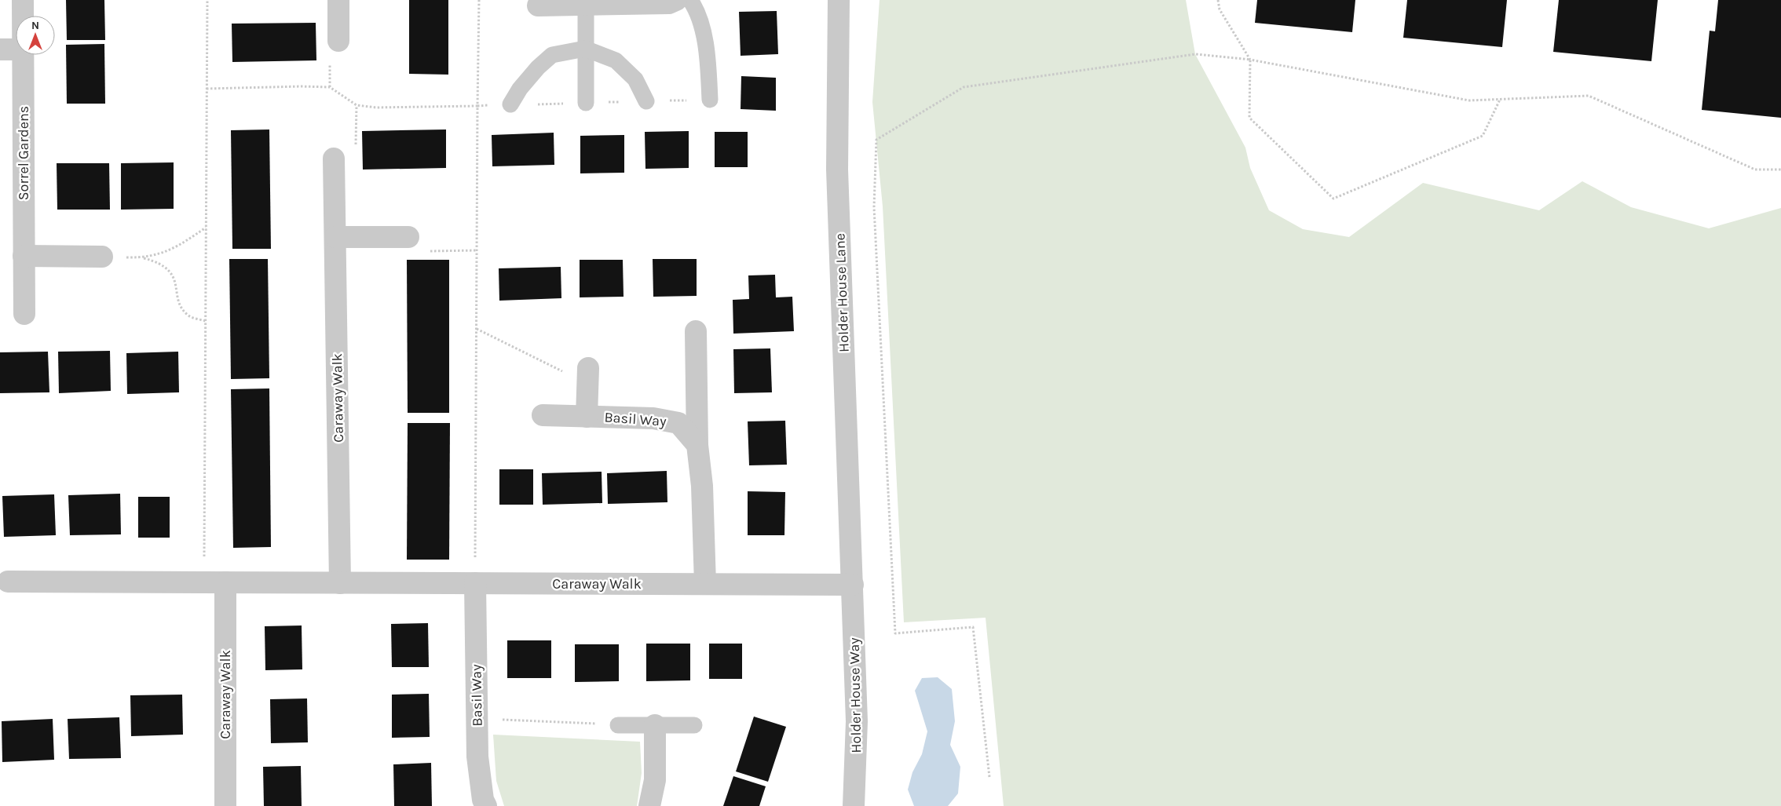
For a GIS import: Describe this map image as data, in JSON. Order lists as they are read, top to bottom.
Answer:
{
  "streets": {
    "street": [
      "Sorrel Gardens",
      "Holder House Lane",
      "Caraway Walk",
      "Basil Way",
      "Holder House Way"
    ]
  },
  "crossings": [
    ["Holder House Lane", "Caraway Walk"],
    ["Holder House Lane", "Holder House Way"],
    ["Caraway Walk", "Basil Way"],
    ["Caraway Walk", "Holder House Way"]
  ],
  "north": "top"
}
